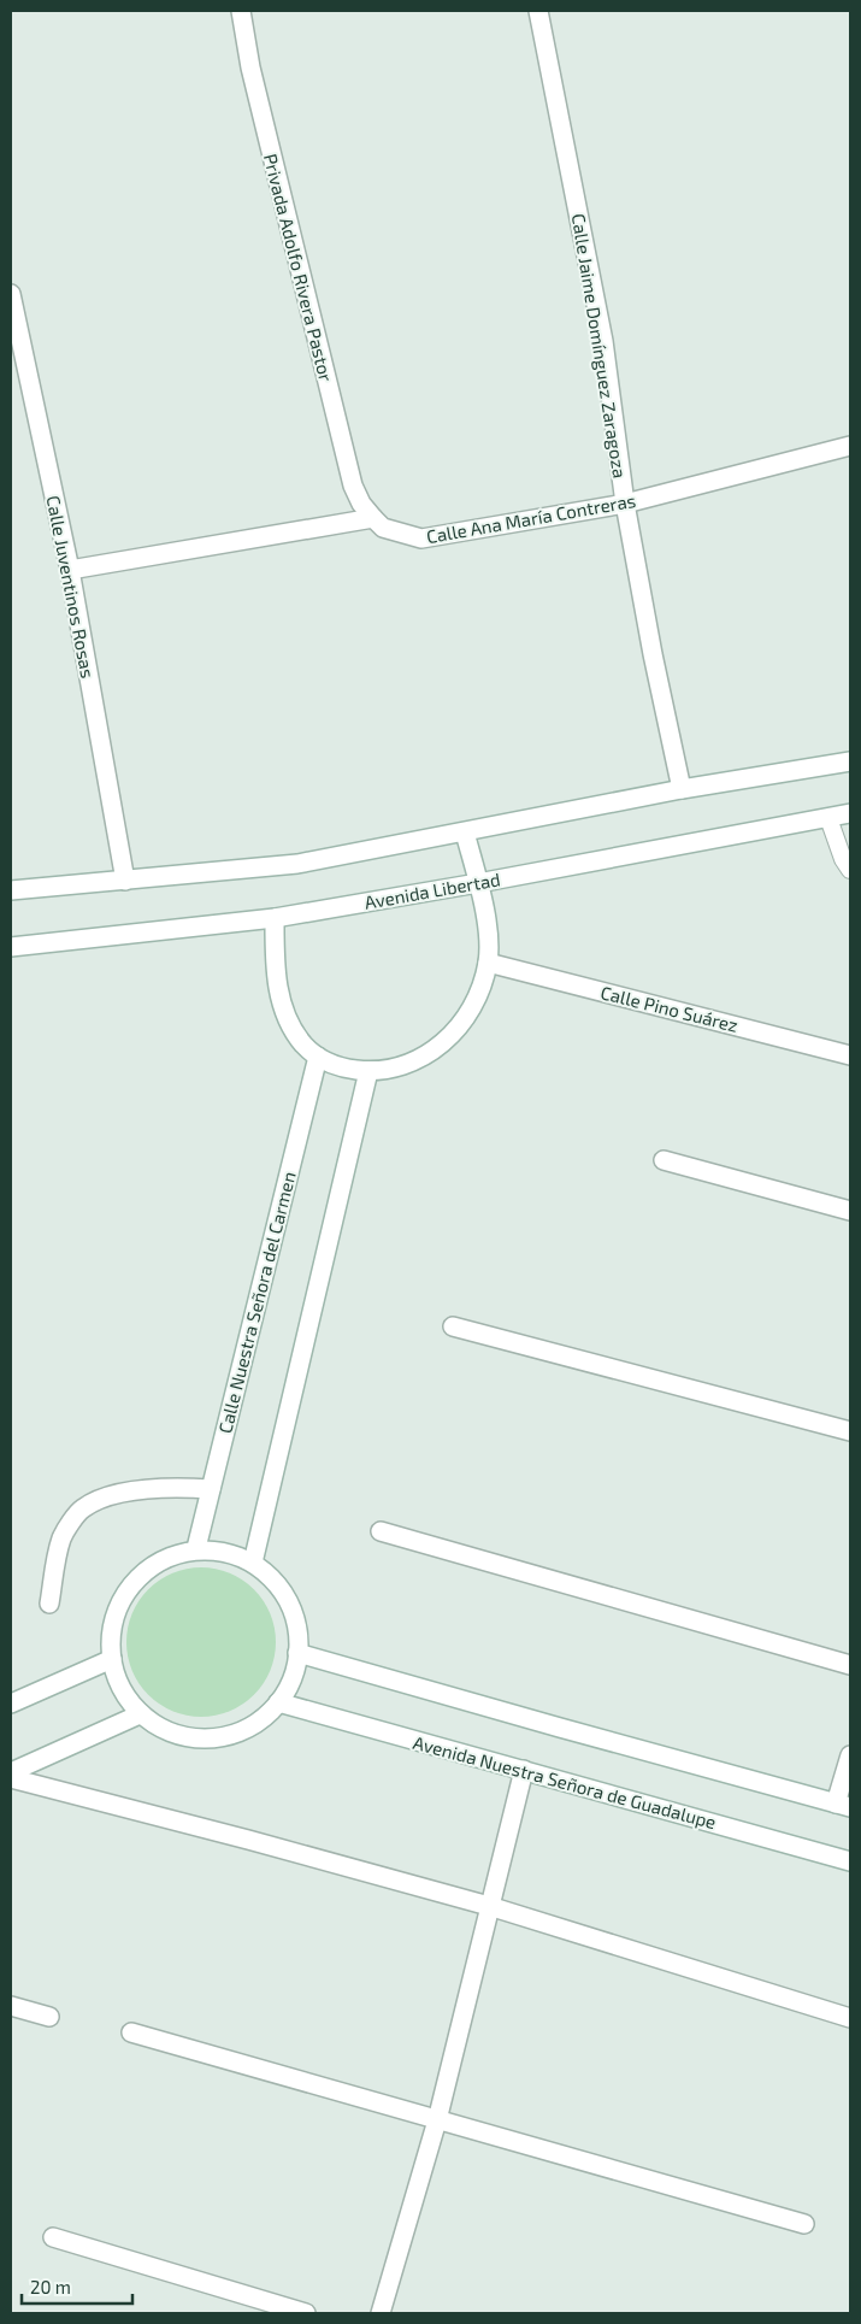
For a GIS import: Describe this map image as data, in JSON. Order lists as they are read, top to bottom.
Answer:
{
  "streets": {
    "street": [
      "Privada Adolfo Rivera Pastor",
      "Calle Jaime Domínguez Zaragoza",
      "Calle Ana María Contreras",
      "Calle Juventinos Rosas",
      "Avenida Libertad",
      "Calle Pino Suárez",
      "Calle Nuestra Señora del Carmen",
      "Avenida Nuestra Señora de Guadalupe"
    ]
  },
  "crossings": [
    ["Privada Adolfo Rivera Pastor", "Calle Ana María Contreras"],
    ["Calle Jaime Domínguez Zaragoza", "Calle Ana María Contreras"],
    ["Avenida Libertad", "Calle Pino Suárez"],
    ["Avenida Libertad", "Calle Nuestra Señora del Carmen"],
    ["Calle Pino Suárez", "Calle Nuestra Señora del Carmen"],
    ["Calle Nuestra Señora del Carmen", "Avenida Nuestra Señora de Guadalupe"]
  ],
  "scale_bar": "20 m"
}
